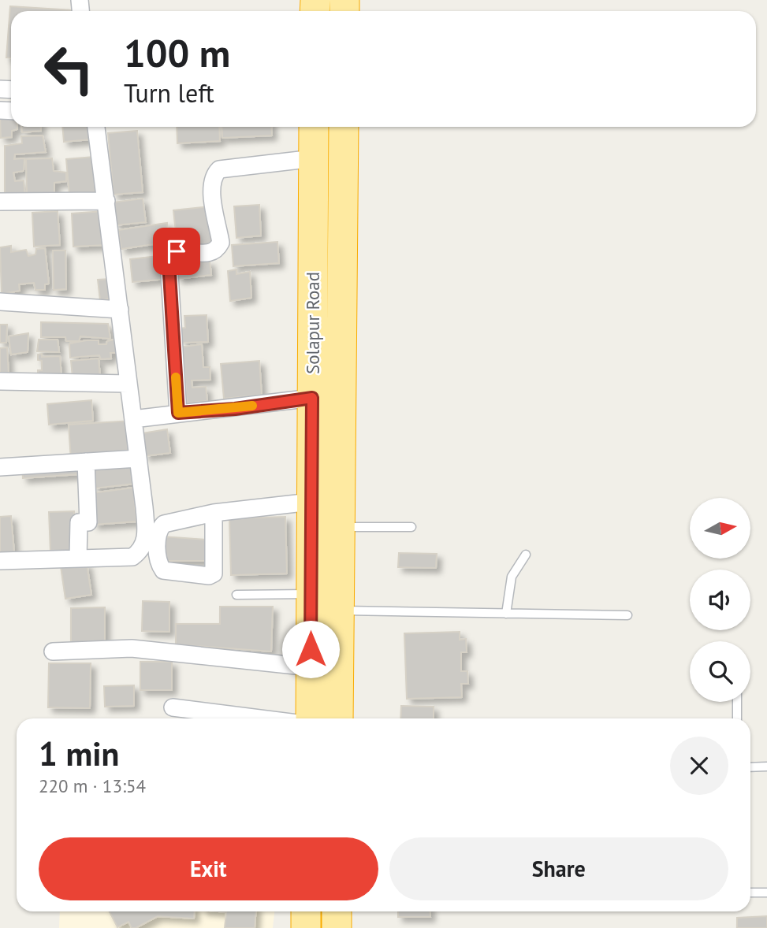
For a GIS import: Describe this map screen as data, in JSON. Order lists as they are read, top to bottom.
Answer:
{
  "streets": {
    "highway": ["Solapur Road"]
  },
  "north": "right",
  "page": {
    "turn": ["100 m", "Turn left"],
    "heading": ["1 min", "220 m · 13:54"],
    "buttons": ["Exit", "Share"]
  }
}
